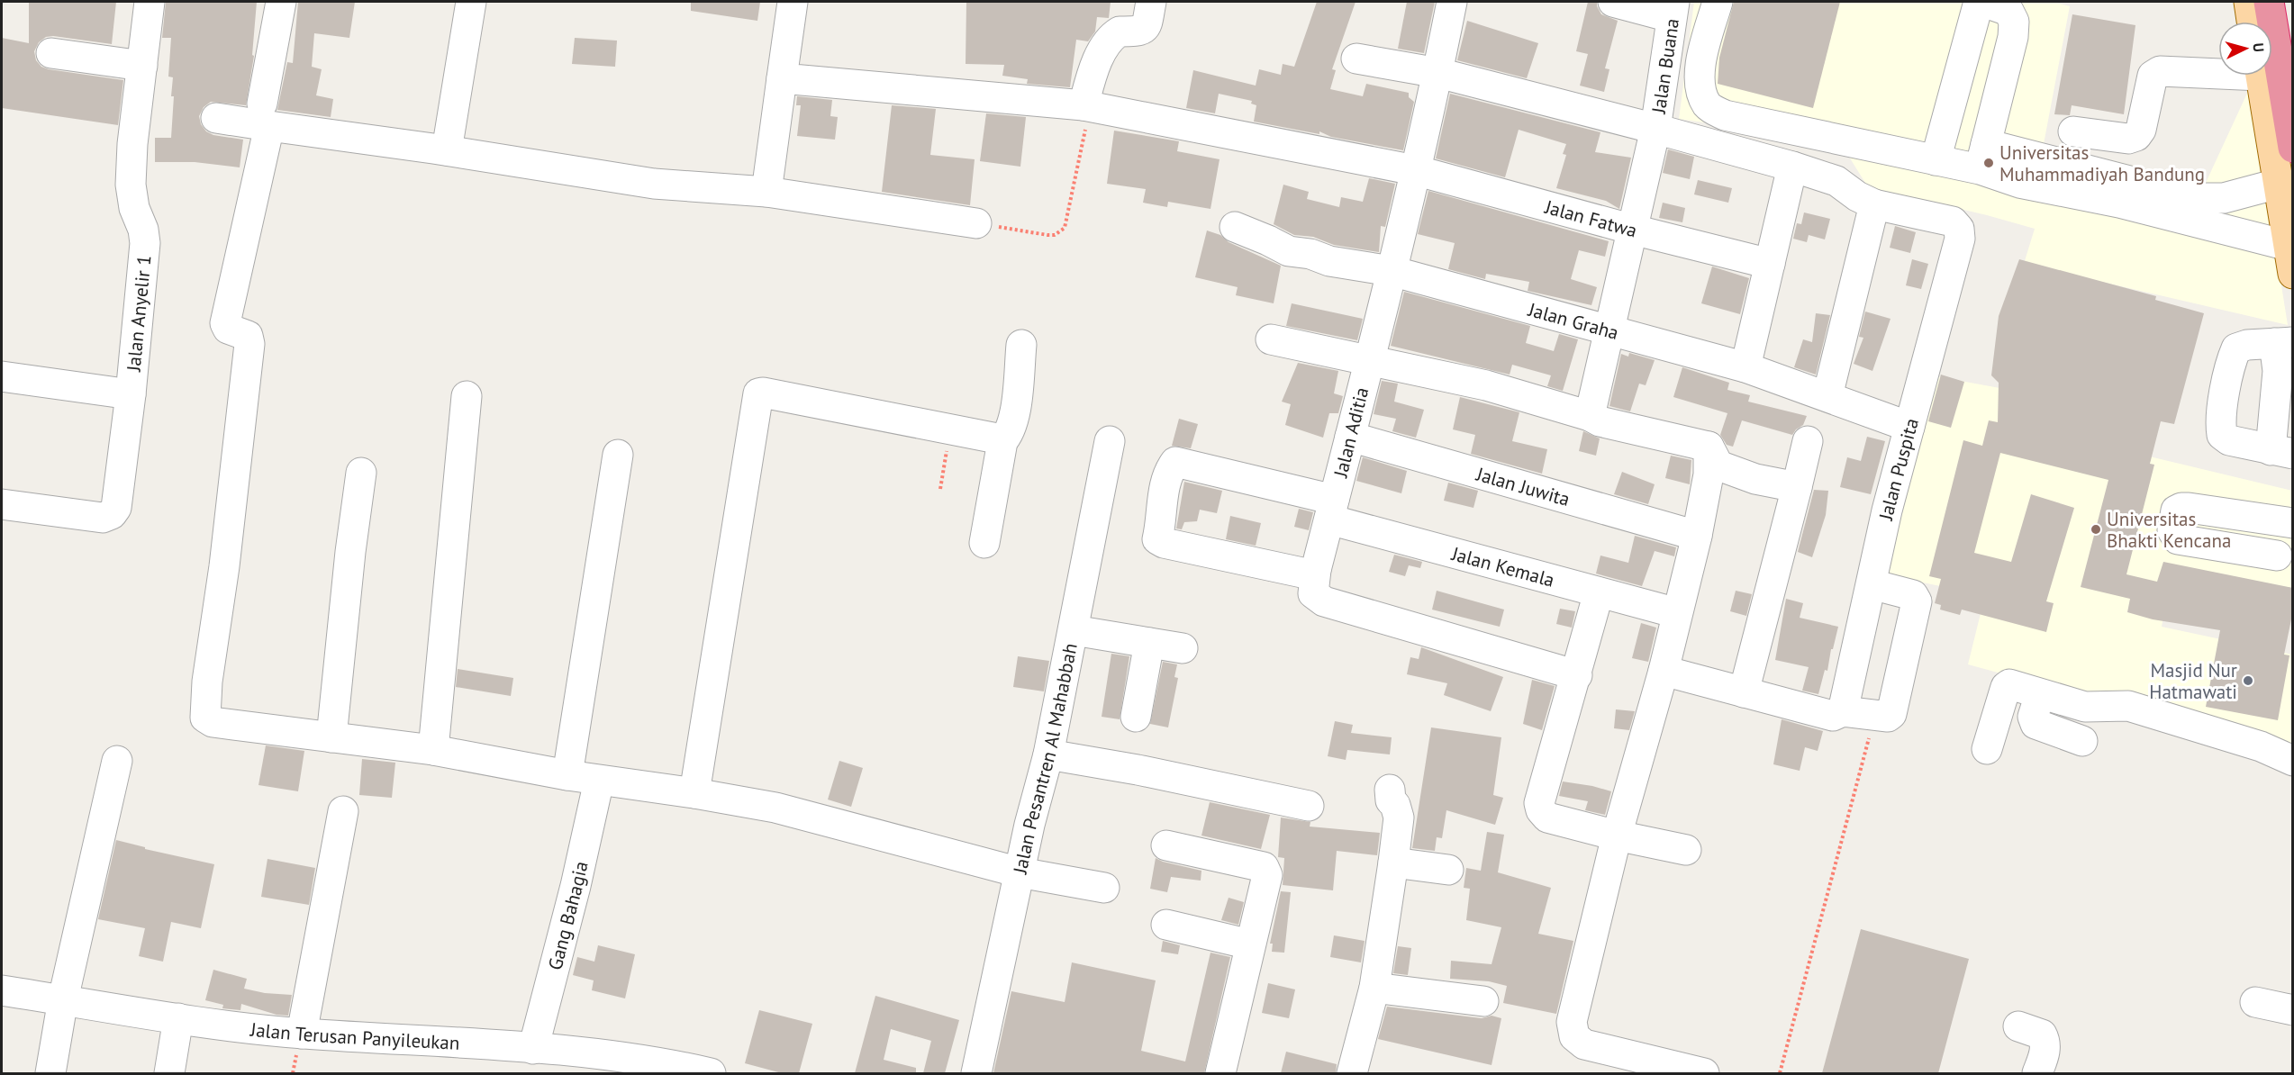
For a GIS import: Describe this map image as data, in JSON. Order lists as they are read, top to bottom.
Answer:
{
  "streets": {
    "street": [
      "Jalan Buana",
      "Jalan Fatwa",
      "Jalan Anyelir 1",
      "Jalan Graha",
      "Jalan Aditia",
      "Jalan Puspita",
      "Jalan Juwita",
      "Jalan Kemala",
      "Jalan Pesantren Al Mahabbah",
      "Gang Bahagia",
      "Jalan Terusan Panyileukan"
    ]
  },
  "crossings": [
    ["Jalan Buana", "Jalan Fatwa"],
    ["Jalan Buana", "Jalan Graha"],
    ["Jalan Fatwa", "Jalan Aditia"],
    ["Jalan Graha", "Jalan Aditia"],
    ["Jalan Graha", "Jalan Puspita"],
    ["Jalan Aditia", "Jalan Juwita"],
    ["Jalan Aditia", "Jalan Kemala"],
    ["Gang Bahagia", "Jalan Terusan Panyileukan"]
  ],
  "places": ["Universitas Muhammadiyah Bandung", "Universitas Bhakti Kencana", "Masjid Nur Hatmawati"],
  "north": "right"
}
